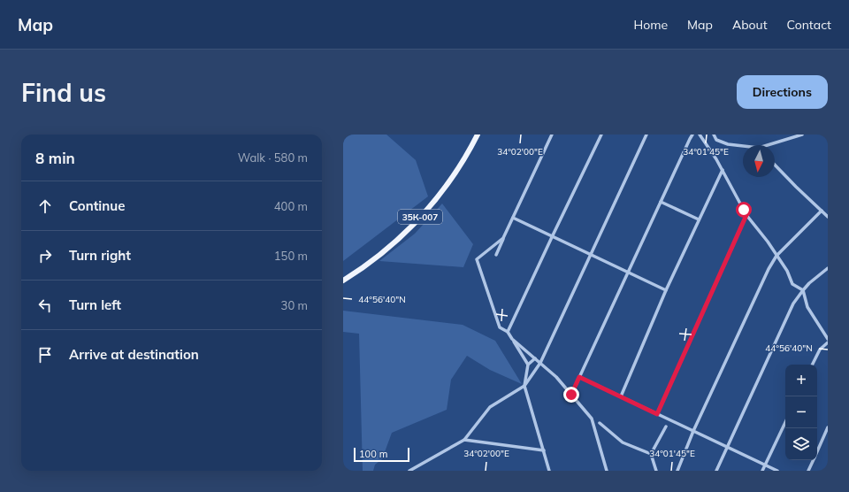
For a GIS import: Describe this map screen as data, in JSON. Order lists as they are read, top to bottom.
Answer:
{
  "streets": {
    "main road": ["35К-007"]
  },
  "scale_bar": "100 m",
  "north": "bottom",
  "page": {
    "header": "Map",
    "nav": [
      "Home",
      "Map",
      "About",
      "Contact"
    ],
    "buttons": "Directions",
    "title": "Find us",
    "heading": ["8 min", "Walk · 580 m"],
    "list": [
      ["Continue", "400 m"],
      ["Turn right", "150 m"],
      ["Turn left", "30 m"],
      "Arrive at destination"
    ],
    "map_buttons": ["+", "−"],
    "scale": "100 m"
  },
  "coordinates": ["34°02'00\"E", "34°01'45\"E", "44°56'40\"N"]
}
